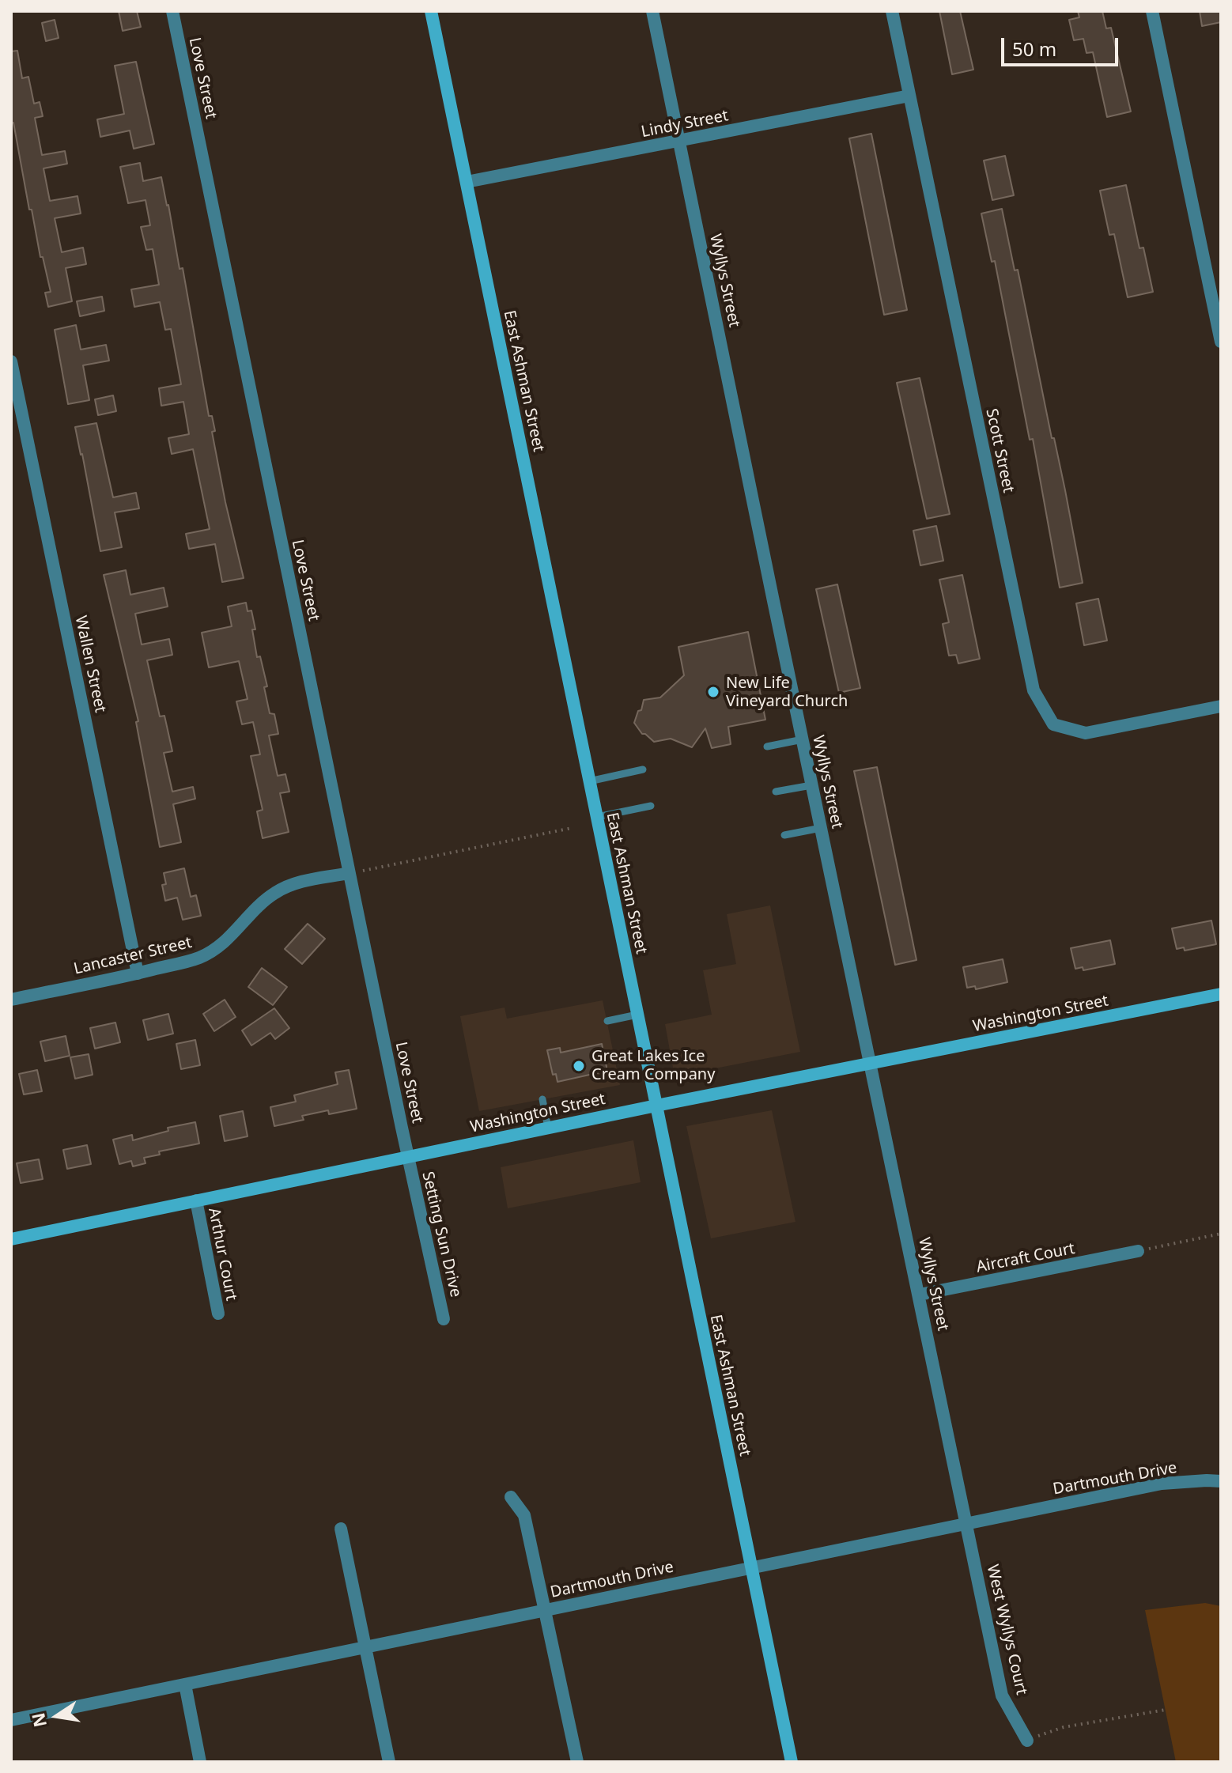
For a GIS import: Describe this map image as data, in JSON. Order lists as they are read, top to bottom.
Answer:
{
  "streets": {
    "street": [
      "Love Street",
      "Lindy Street",
      "Wyllys Street",
      "East Ashman Street",
      "Scott Street",
      "Wallen Street",
      "Lancaster Street",
      "Washington Street",
      "Setting Sun Drive",
      "Arthur Court",
      "Aircraft Court",
      "Dartmouth Drive",
      "West Wyllys Court"
    ]
  },
  "crossings": [
    ["Love Street", "Lancaster Street"],
    ["Love Street", "Washington Street"],
    ["Love Street", "Setting Sun Drive"],
    ["Lindy Street", "Wyllys Street"],
    ["Lindy Street", "East Ashman Street"],
    ["Lindy Street", "Scott Street"],
    ["Wyllys Street", "Washington Street"],
    ["Wyllys Street", "Aircraft Court"],
    ["Wyllys Street", "Dartmouth Drive"],
    ["Wyllys Street", "West Wyllys Court"],
    ["East Ashman Street", "Washington Street"],
    ["East Ashman Street", "Dartmouth Drive"],
    ["Wallen Street", "Lancaster Street"],
    ["Washington Street", "Setting Sun Drive"],
    ["Washington Street", "Arthur Court"],
    ["Dartmouth Drive", "West Wyllys Court"]
  ],
  "places": ["New Life Vineyard Church", "Great Lakes Ice Cream Company"],
  "scale_bar": "50 m",
  "north": "left"
}
